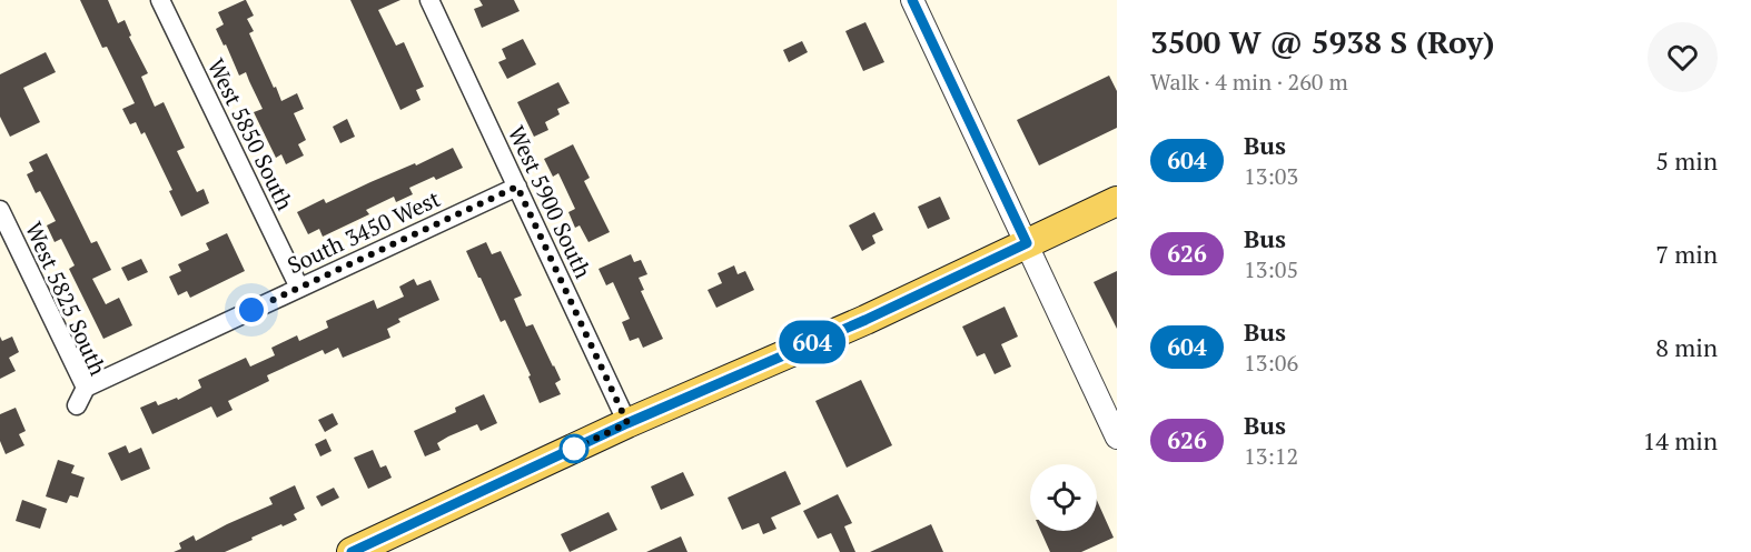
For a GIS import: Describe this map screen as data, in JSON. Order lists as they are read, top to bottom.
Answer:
{
  "streets": {
    "street": [
      "West 5850 South",
      "West 5900 South",
      "South 3450 West",
      "West 5825 South"
    ]
  },
  "crossings": [
    ["West 5850 South", "South 3450 West"],
    ["West 5900 South", "South 3450 West"],
    ["South 3450 West", "West 5825 South"]
  ],
  "lines": ["bus line 604"],
  "page": {
    "on_map": "604",
    "heading": ["3500 W @ 5938 S (Roy)", "Walk · 4 min · 260 m"],
    "list": [
      {
        "mark": "604",
        "name": "Bus",
        "note": "13:03",
        "value": "5 min"
      },
      {
        "mark": "626",
        "name": "Bus",
        "note": "13:05",
        "value": "7 min"
      },
      {
        "mark": "604",
        "name": "Bus",
        "note": "13:06",
        "value": "8 min"
      },
      {
        "mark": "626",
        "name": "Bus",
        "note": "13:12",
        "value": "14 min"
      }
    ]
  }
}
